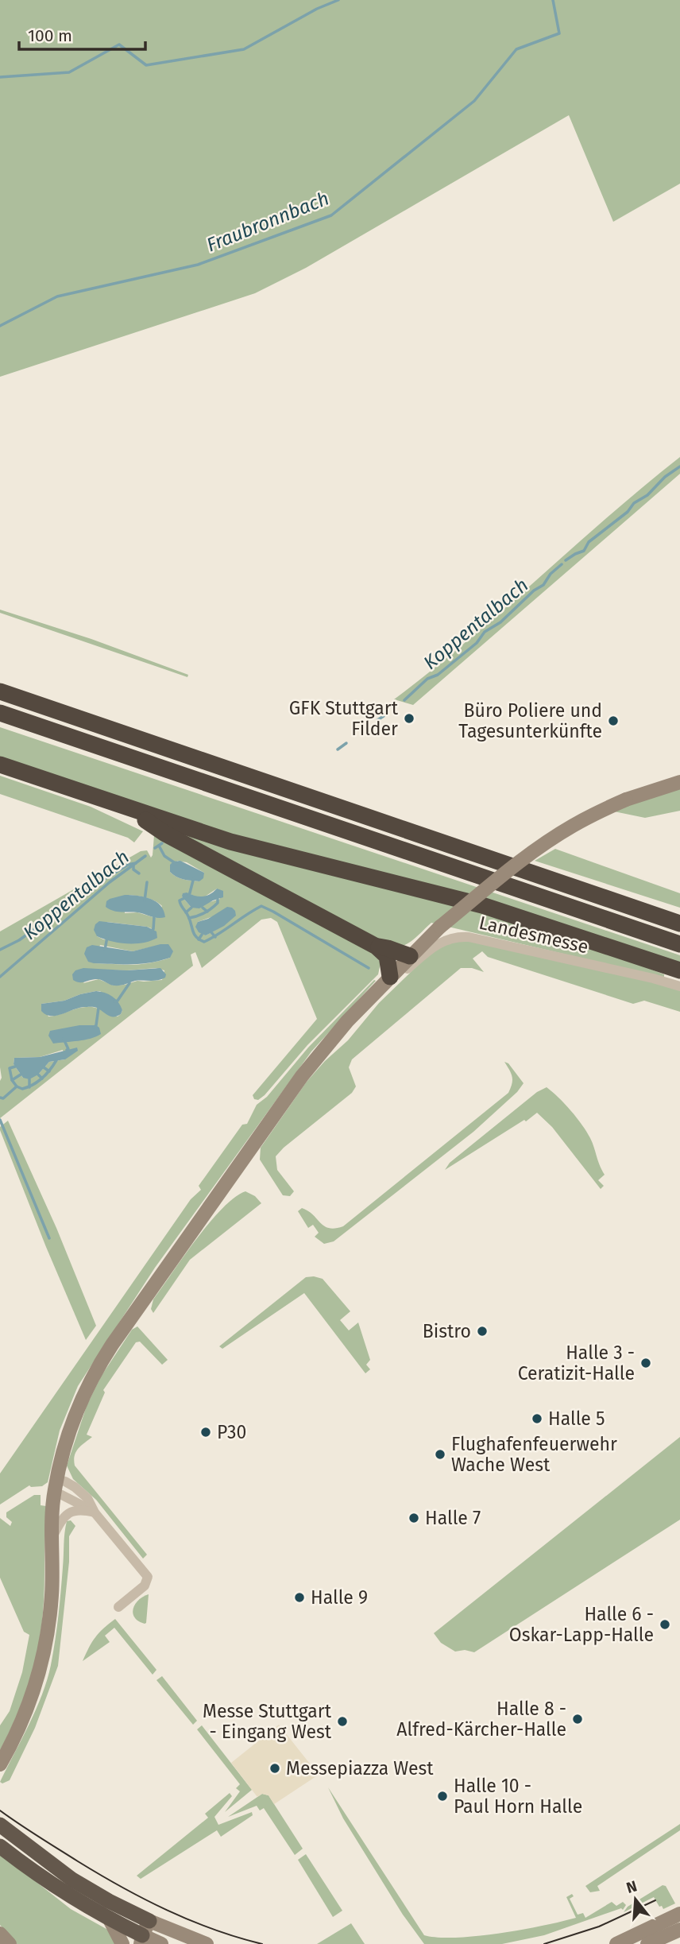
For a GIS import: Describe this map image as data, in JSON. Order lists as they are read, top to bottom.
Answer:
{
  "streets": {
    "street": ["Landesmesse"]
  },
  "water": ["Fraubronnbach", "Koppentalbach"],
  "places": [
    "GFK Stuttgart Filder",
    "Büro Poliere und Tagesunterkünfte",
    "Bistro",
    "Halle 3 - Ceratizit-Halle",
    "Halle 5",
    "P30",
    "Flughafenfeuerwehr Wache West",
    "Halle 7",
    "Halle 9",
    "Halle 6 - Oskar-Lapp-Halle",
    "Halle 8 - Alfred-Kärcher-Halle",
    "Messe Stuttgart - Eingang West",
    "Messepiazza West",
    "Halle 10 - Paul Horn Halle"
  ],
  "scale_bar": "100 m",
  "north": "top"
}
